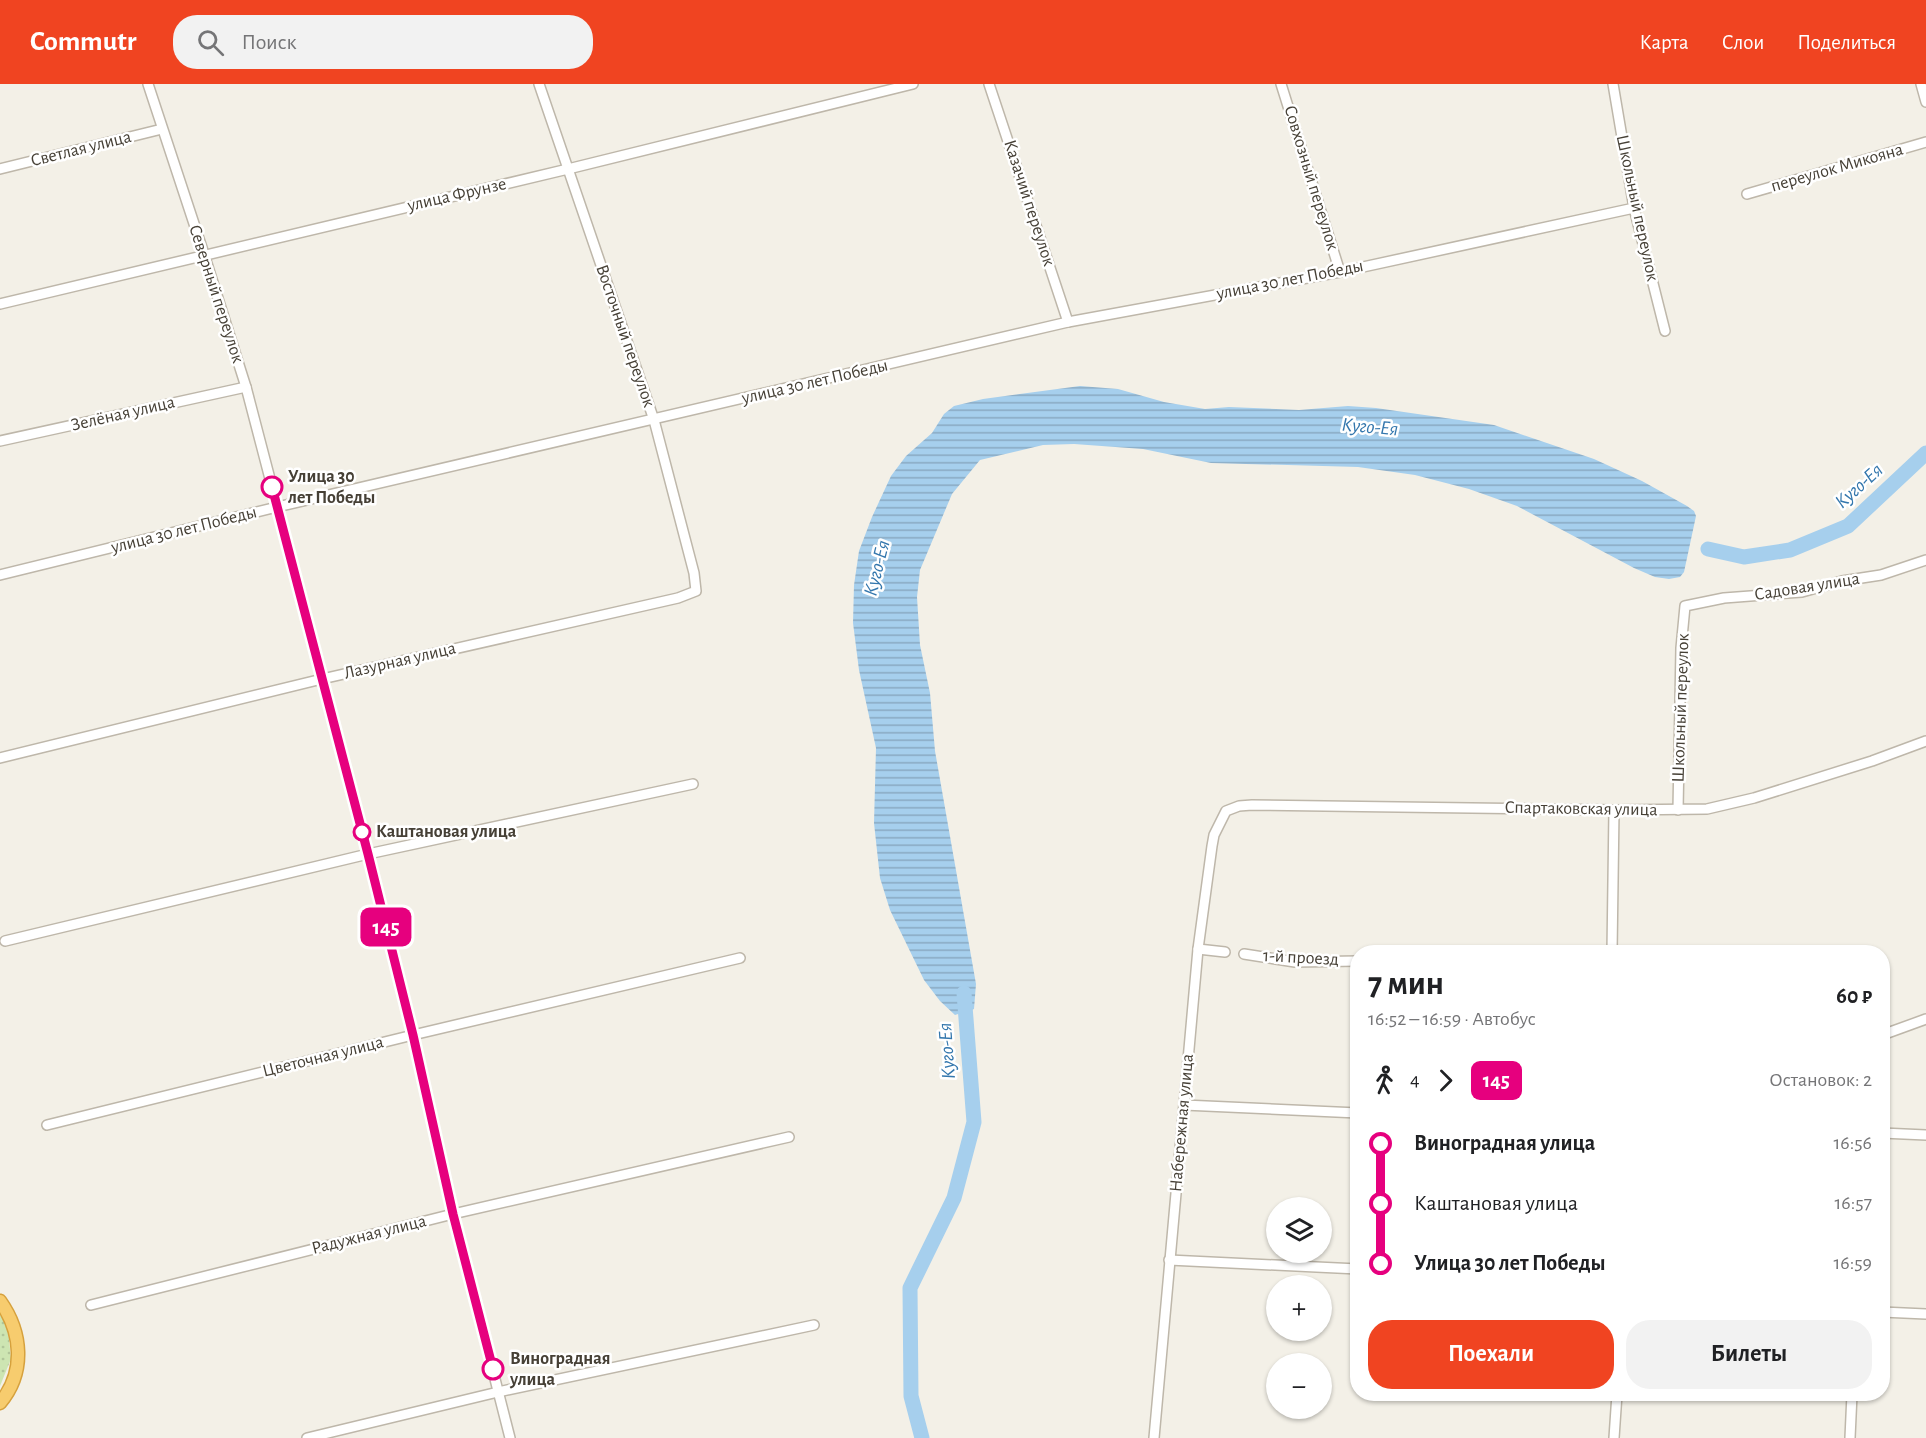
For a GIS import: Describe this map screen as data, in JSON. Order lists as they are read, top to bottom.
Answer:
{
  "streets": {
    "street": [
      "Светлая улица",
      "переулок Микояна",
      "Совхозный переулок",
      "улица Фрунзе",
      "Казачий переулок",
      "Школьный переулок",
      "улица 30 лет Победы",
      "Северный переулок",
      "Восточный переулок",
      "Зелёная улица",
      "Садовая улица",
      "Лазурная улица",
      "Спартаковская улица",
      "1-й проезд",
      "Цветочная улица",
      "Набережная улица",
      "Радужная улица"
    ]
  },
  "crossings": [
    ["Светлая улица", "Северный переулок"],
    ["Совхозный переулок", "улица 30 лет Победы"],
    ["улица Фрунзе", "Северный переулок"],
    ["улица Фрунзе", "Восточный переулок"],
    ["Казачий переулок", "улица 30 лет Победы"],
    ["Школьный переулок", "улица 30 лет Победы"],
    ["Школьный переулок", "Садовая улица"],
    ["Школьный переулок", "Спартаковская улица"],
    ["улица 30 лет Победы", "Северный переулок"],
    ["улица 30 лет Победы", "Восточный переулок"],
    ["Северный переулок", "Зелёная улица"],
    ["Северный переулок", "Лазурная улица"],
    ["Северный переулок", "Цветочная улица"],
    ["Северный переулок", "Радужная улица"],
    ["Восточный переулок", "Лазурная улица"],
    ["Спартаковская улица", "Набережная улица"]
  ],
  "water": ["Куго-Ея"],
  "places": ["Улица 30 лет Победы", "Каштановая улица", "Виноградная улица"],
  "lines": ["bus line 145"],
  "page": {
    "header": "Commutr",
    "search": "Поиск",
    "nav": ["Карта", "Слои", "Поделиться"],
    "on_map": "145",
    "heading": ["7 мин", "16:52 – 16:59 · Автобус", "60 ₽"],
    "legs": ["4", "145", "Остановок: 2"],
    "list": [
      {
        "name": "Виноградная улица",
        "value": "16:56"
      },
      {
        "name": "Каштановая улица",
        "value": "16:57"
      },
      {
        "name": "Улица 30 лет Победы",
        "value": "16:59"
      }
    ],
    "map_buttons": ["+", "−"],
    "buttons": ["Поехали", "Билеты"]
  }
}
